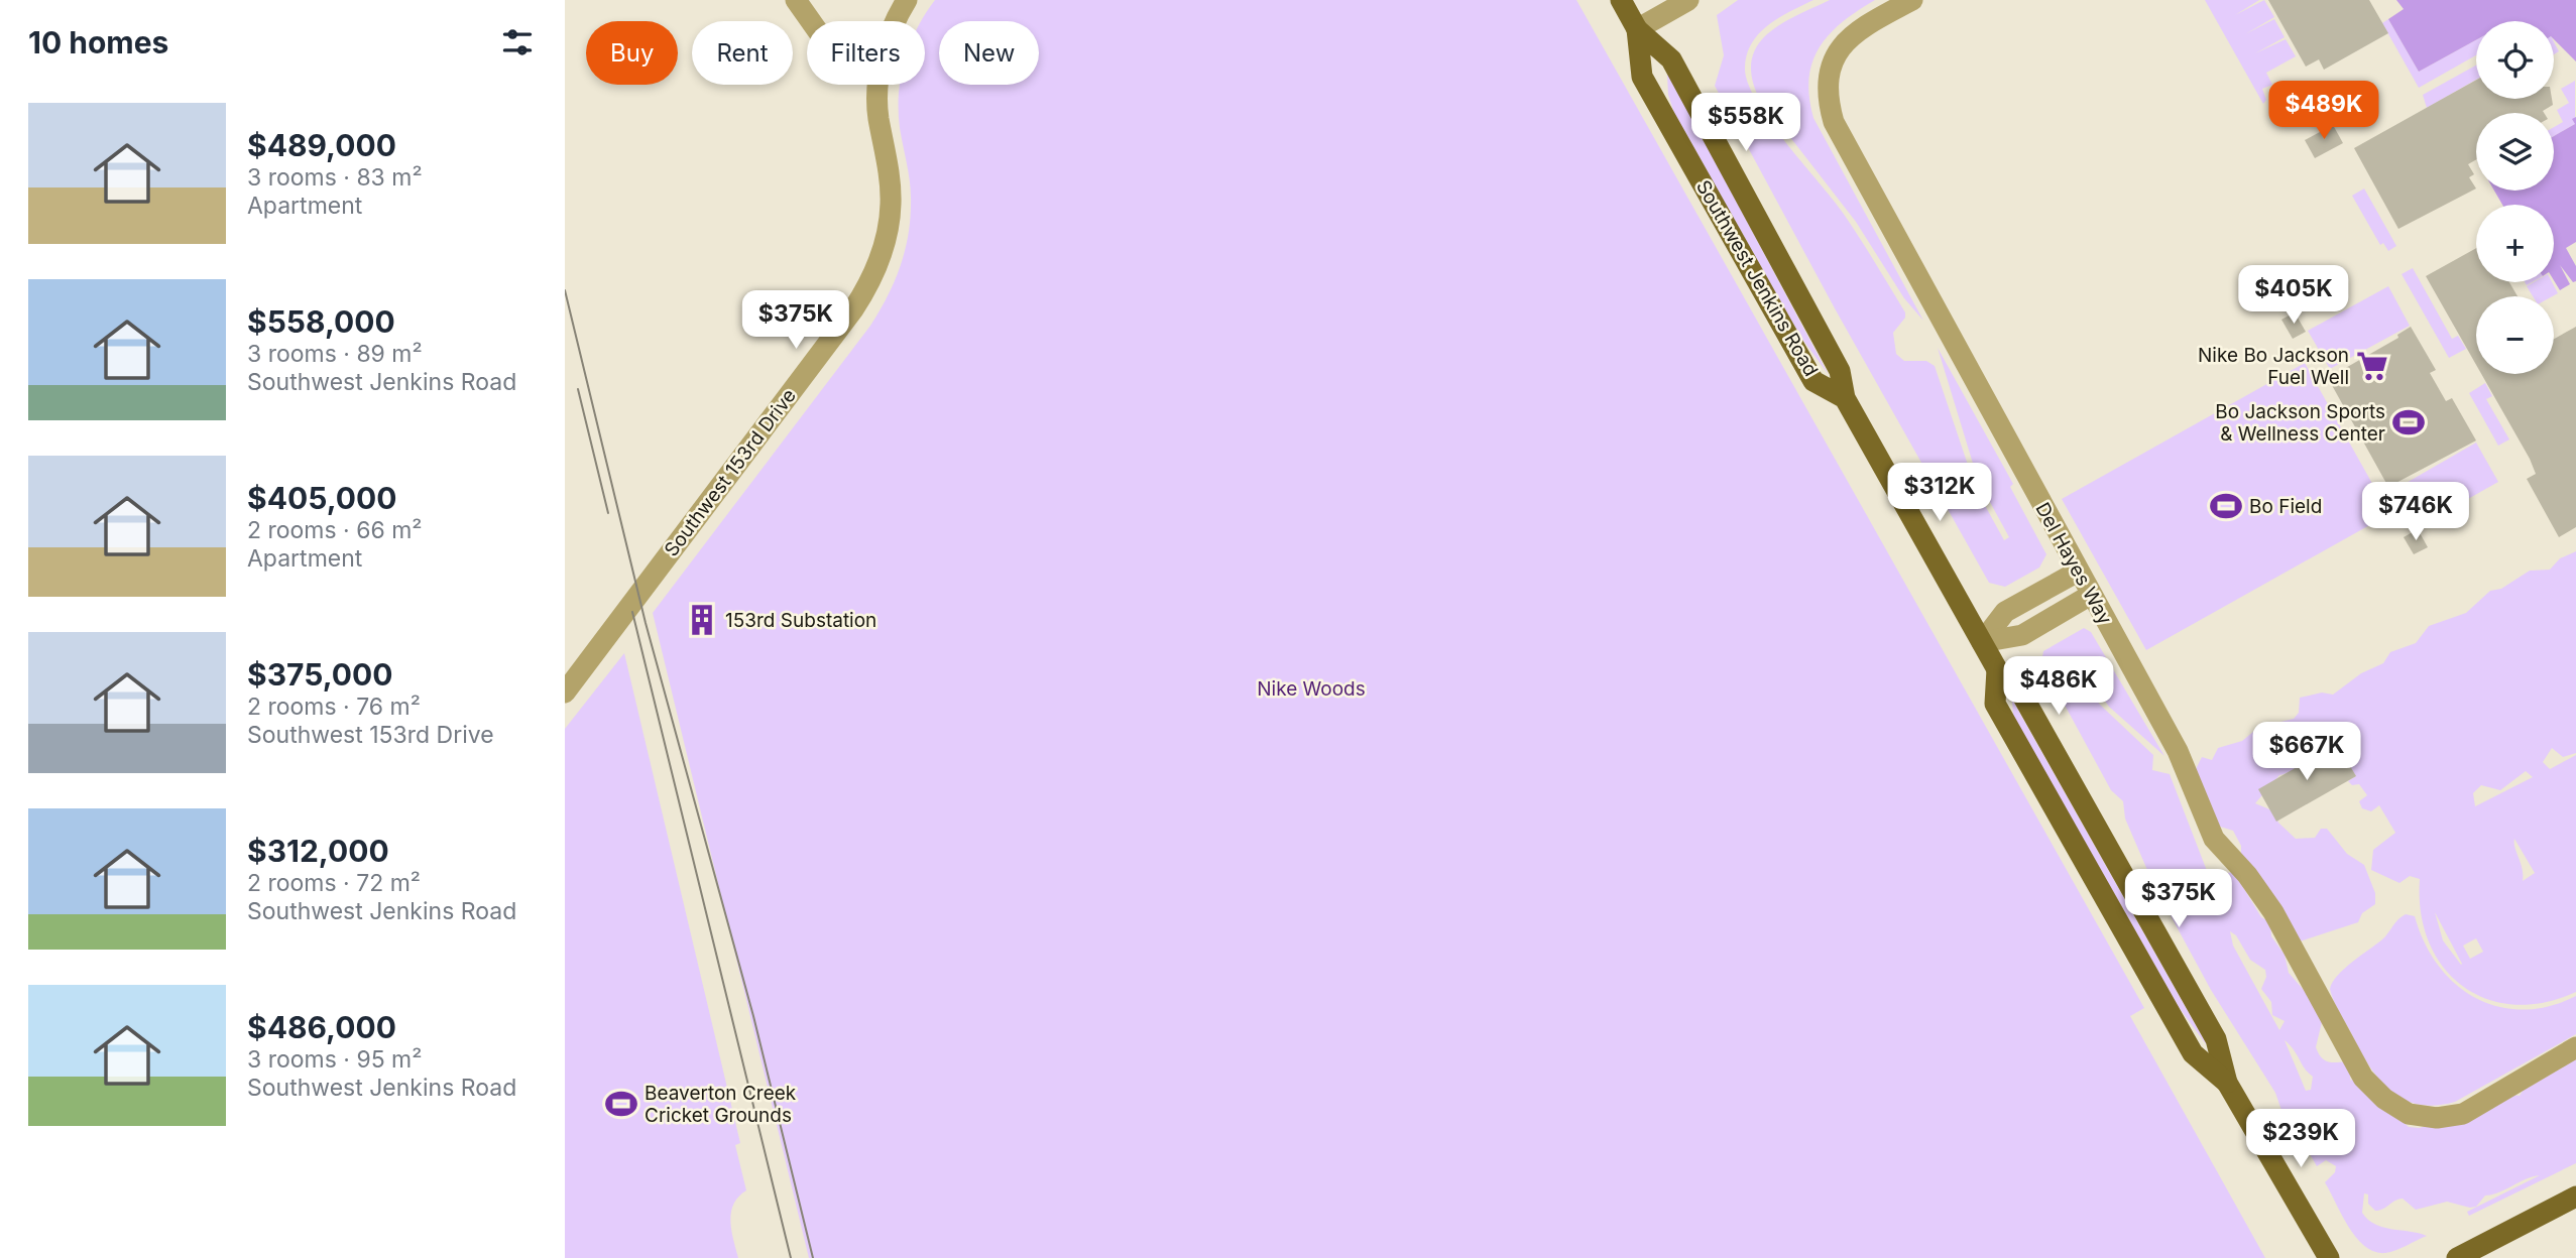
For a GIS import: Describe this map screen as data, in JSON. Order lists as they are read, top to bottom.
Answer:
{
  "streets": {
    "main road": ["Southwest Jenkins Road"],
    "street": ["Southwest 153rd Drive", "Del Hayes Way"]
  },
  "parks": ["Nike Woods"],
  "places": {
    "supermarket": ["Nike Bo Jackson Fuel Well"],
    "sports": ["Bo Jackson Sports & Wellness Center", "Bo Field", "Beaverton Creek Cricket Grounds"],
    "building": ["153rd Substation"]
  },
  "page": {
    "heading": "10 homes",
    "map_buttons": ["+", "−"],
    "chip": [
      "Buy",
      "Rent",
      "Filters",
      "New"
    ],
    "price": [
      "$489K",
      "$558K",
      "$405K",
      "$375K",
      "$312K",
      "$746K",
      "$486K",
      "$667K",
      "$375K",
      "$239K"
    ],
    "list": [
      {
        "name": "$489,000",
        "note": "3 rooms · 83 m² · Apartment"
      },
      {
        "name": "$558,000",
        "note": "3 rooms · 89 m² · Southwest Jenkins Road"
      },
      {
        "name": "$405,000",
        "note": "2 rooms · 66 m² · Apartment"
      },
      {
        "name": "$375,000",
        "note": "2 rooms · 76 m² · Southwest 153rd Drive"
      },
      {
        "name": "$312,000",
        "note": "2 rooms · 72 m² · Southwest Jenkins Road"
      },
      {
        "name": "$486,000",
        "note": "3 rooms · 95 m² · Southwest Jenkins Road"
      }
    ]
  }
}
